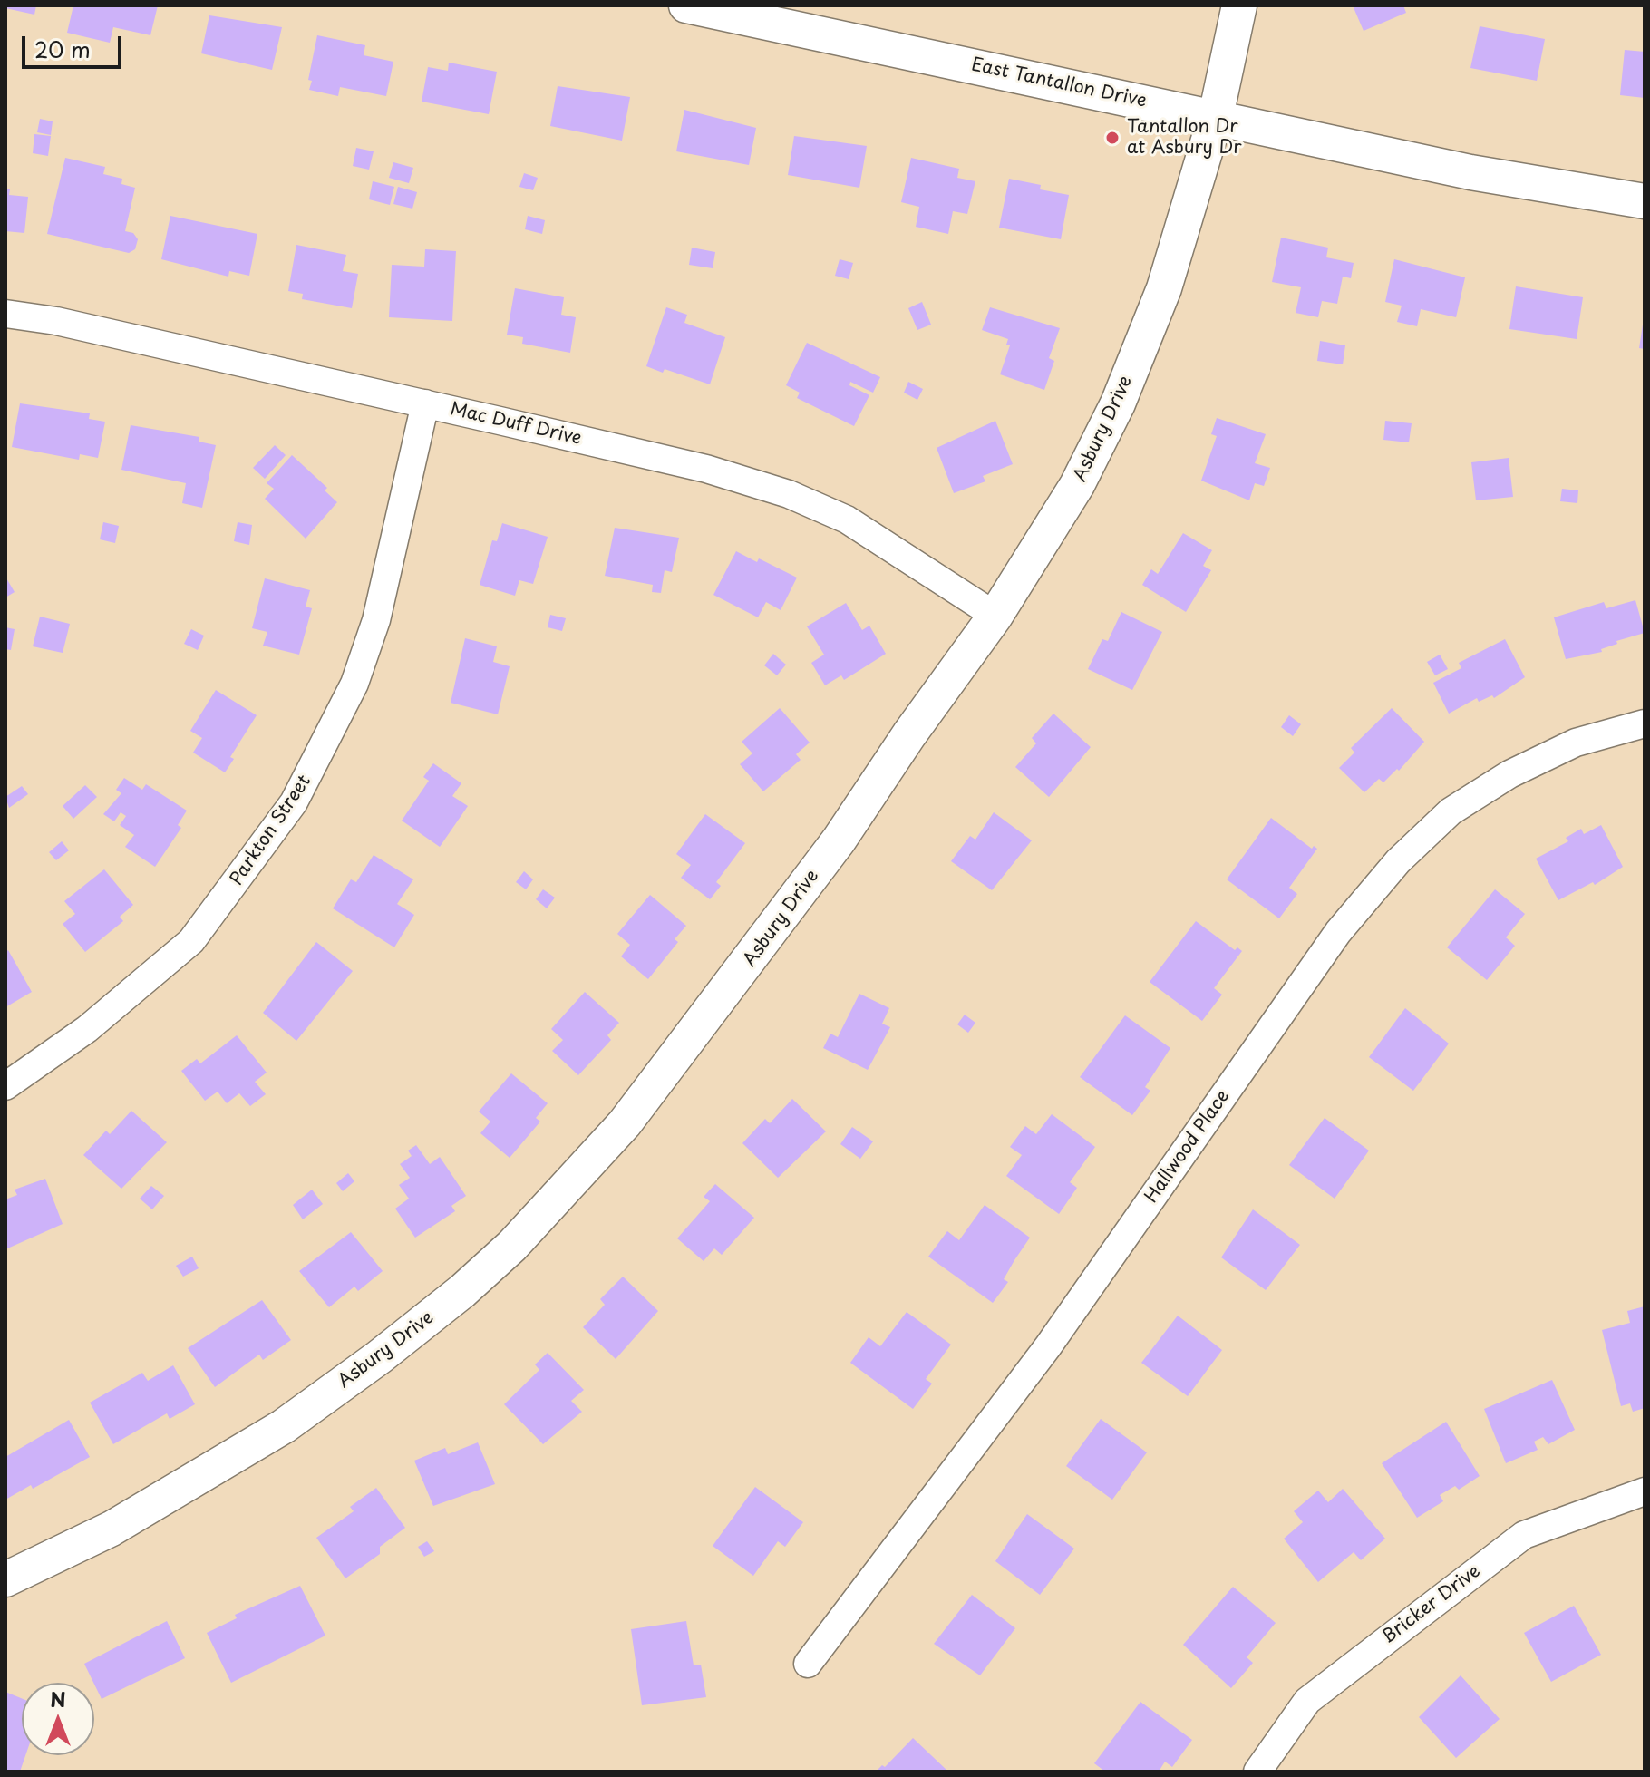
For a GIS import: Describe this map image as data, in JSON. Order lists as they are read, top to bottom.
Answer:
{
  "streets": {
    "street": [
      "East Tantallon Drive",
      "Mac Duff Drive",
      "Asbury Drive",
      "Parkton Street",
      "Hallwood Place",
      "Bricker Drive"
    ]
  },
  "crossings": [
    ["East Tantallon Drive", "Asbury Drive"],
    ["Mac Duff Drive", "Asbury Drive"],
    ["Mac Duff Drive", "Parkton Street"]
  ],
  "places": ["Tantallon Dr at Asbury Dr"],
  "scale_bar": "20 m",
  "north": "top"
}
